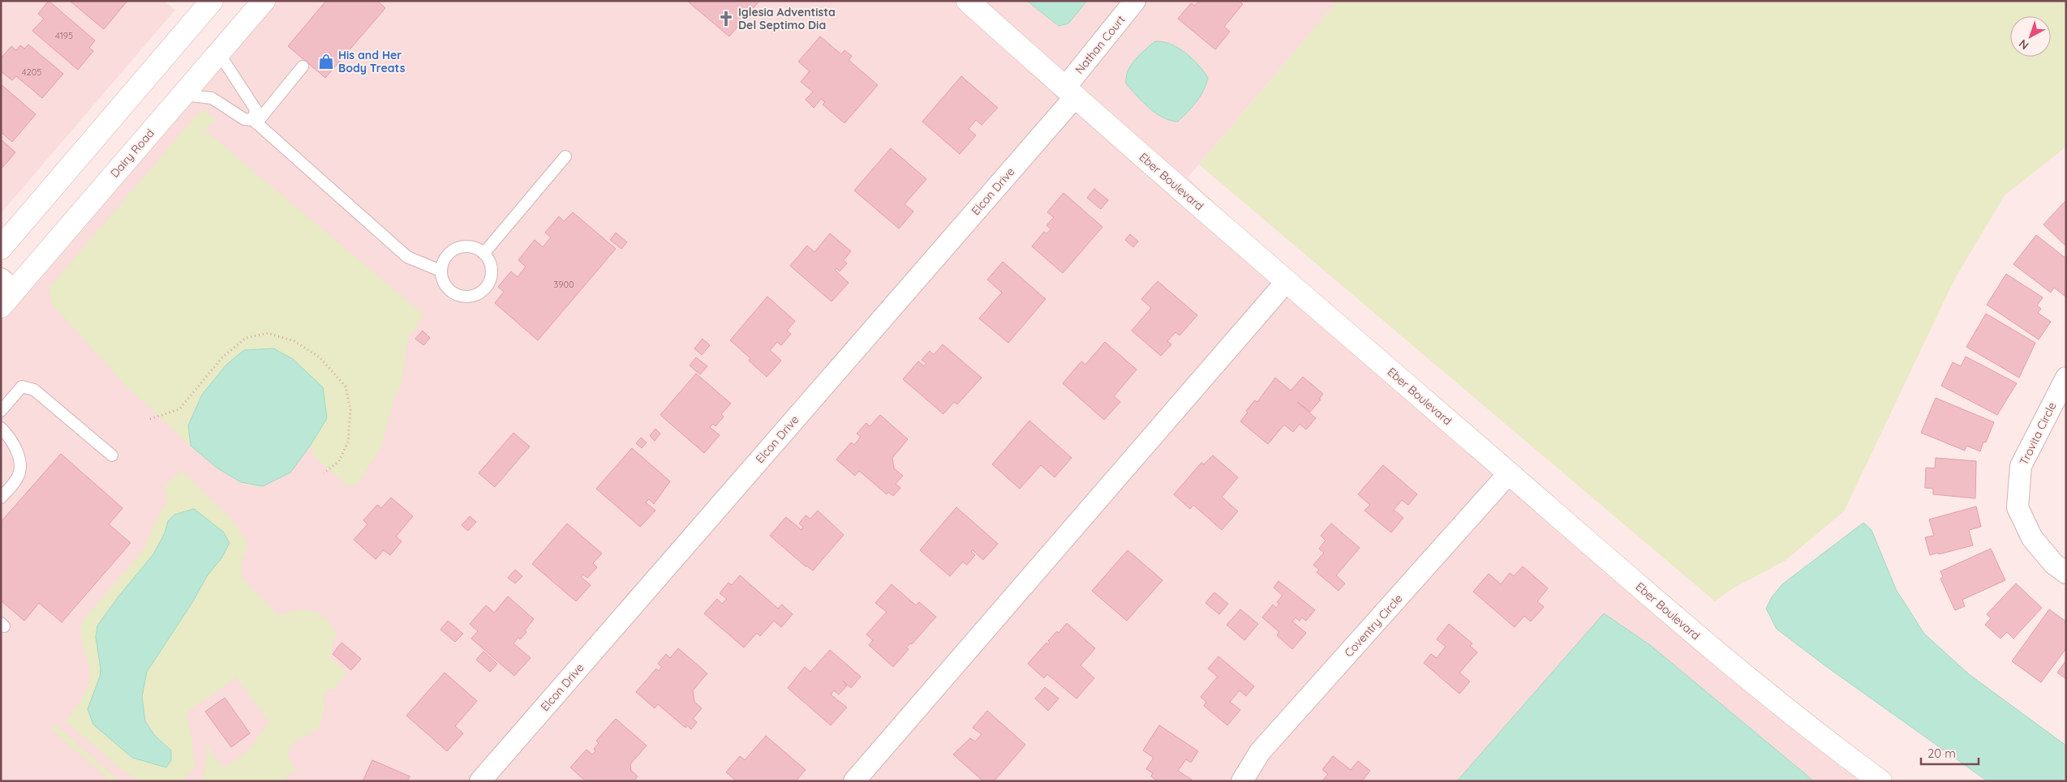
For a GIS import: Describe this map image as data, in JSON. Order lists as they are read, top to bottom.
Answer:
{
  "streets": {
    "street": [
      "Nathan Court",
      "Dairy Road",
      "Eber Boulevard",
      "Elcon Drive",
      "Trovita Circle",
      "Coventry Circle"
    ]
  },
  "crossings": [
    ["Nathan Court", "Eber Boulevard"],
    ["Nathan Court", "Elcon Drive"],
    ["Eber Boulevard", "Elcon Drive"],
    ["Eber Boulevard", "Coventry Circle"]
  ],
  "places": {
    "church": ["Iglesia Adventista Del Septimo Dia"],
    "shop": ["His and Her Body Treats"]
  },
  "house_numbers": ["4195", "4205", "3900"],
  "scale_bar": "20 m",
  "north": "bottom left"
}
